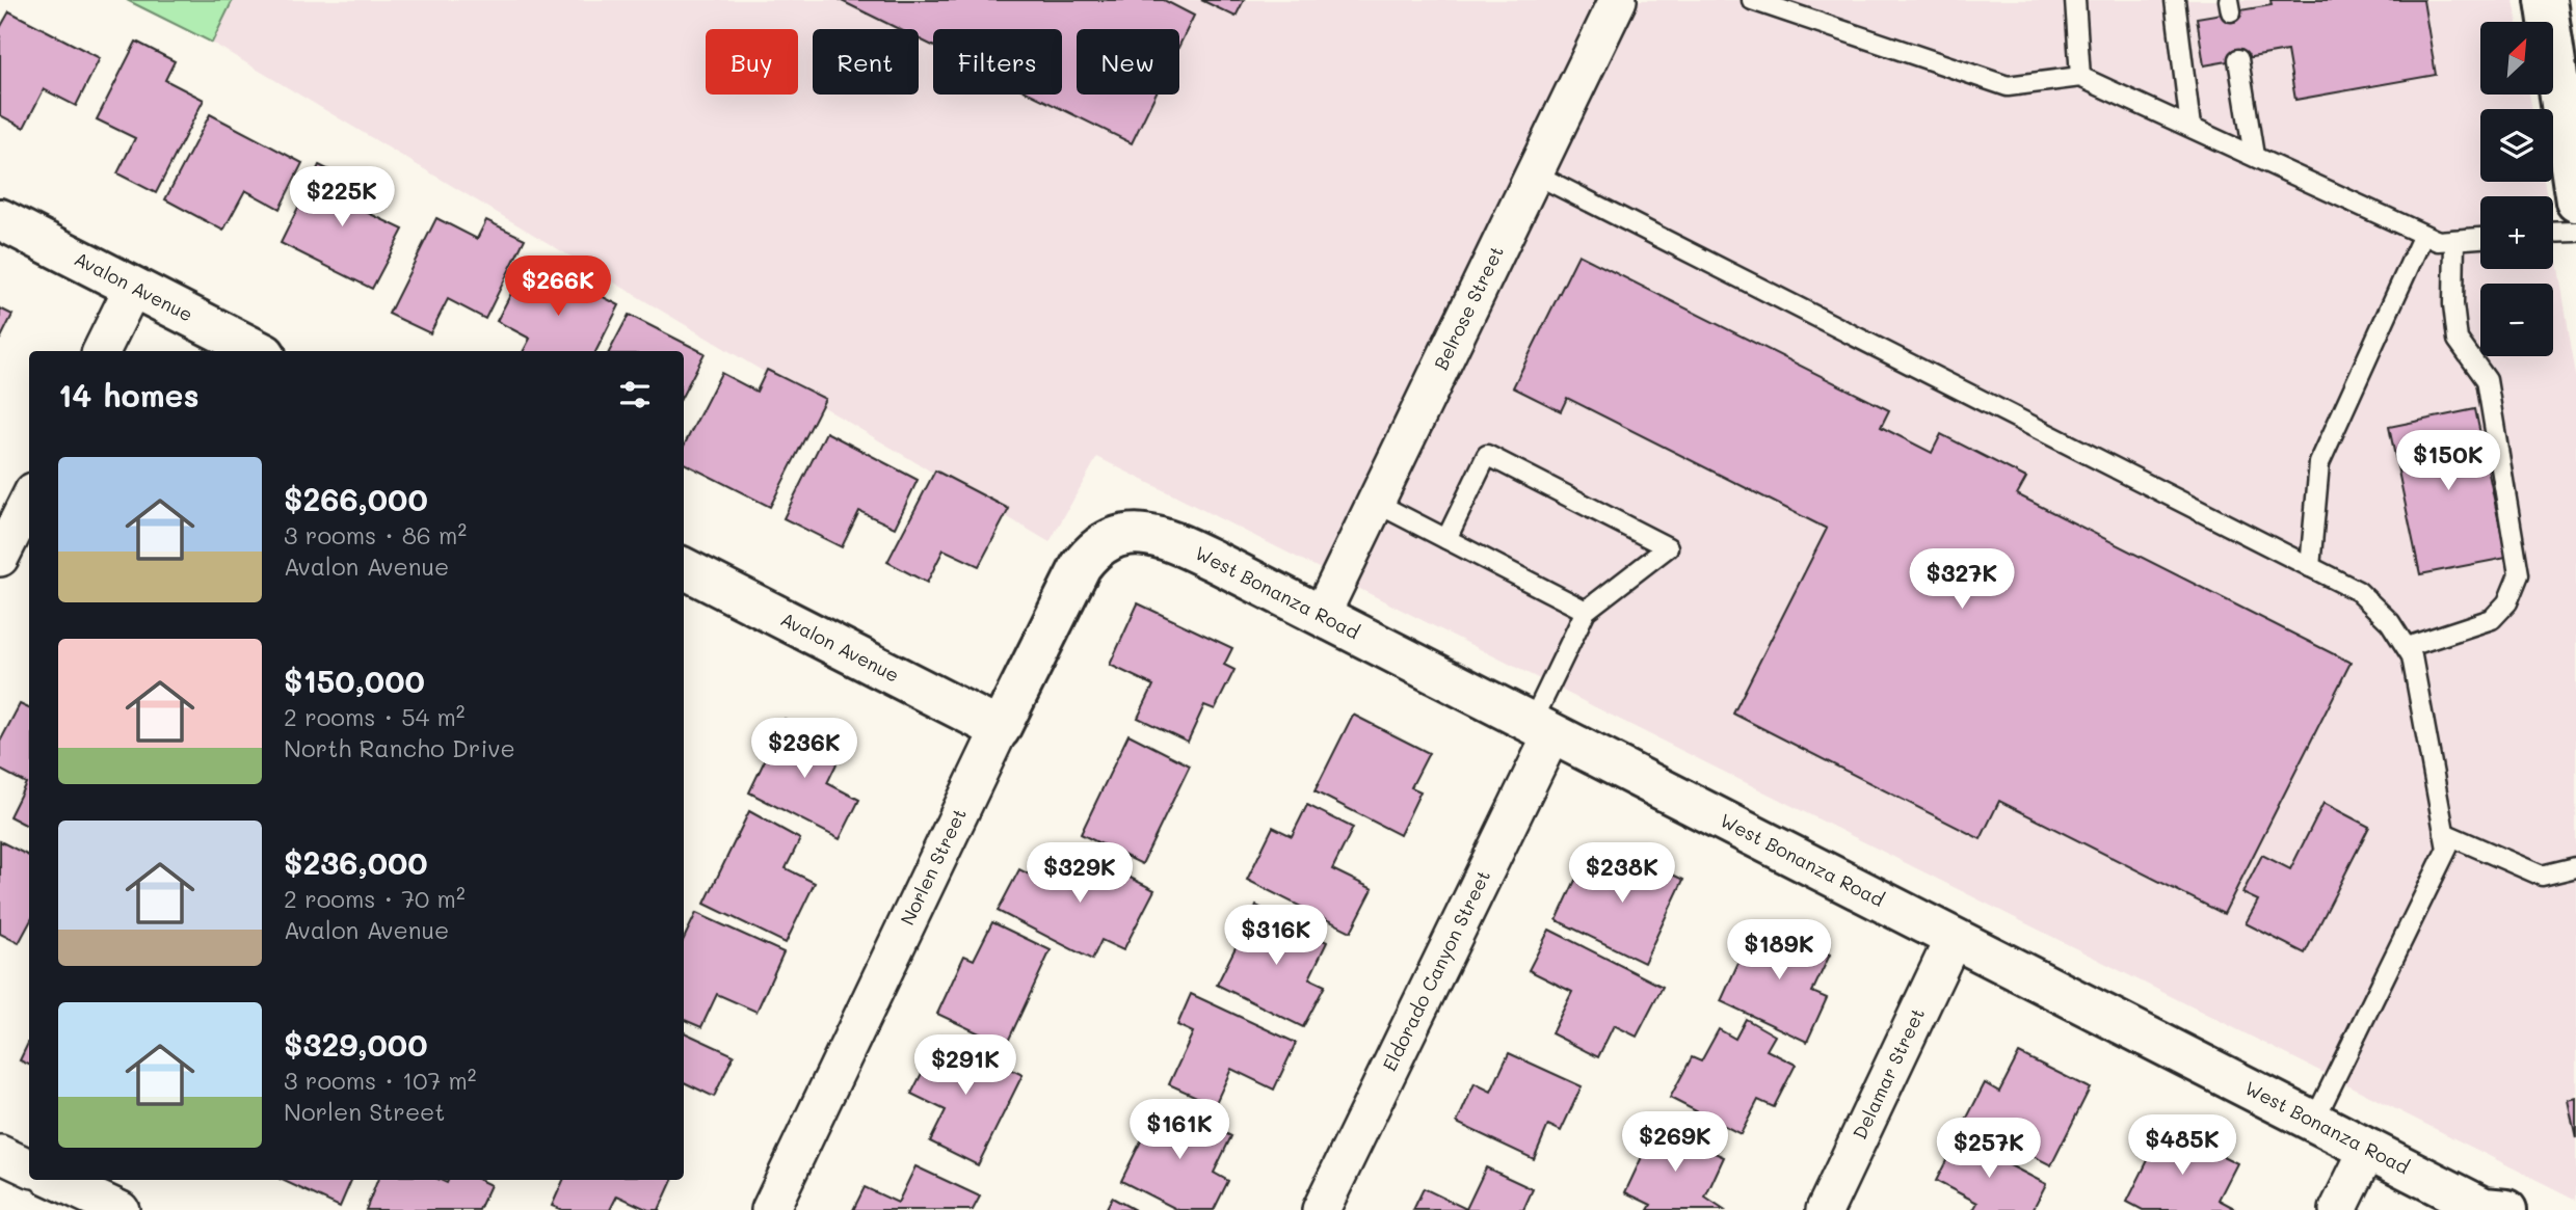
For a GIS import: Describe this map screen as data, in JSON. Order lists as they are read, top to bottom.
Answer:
{
  "streets": {
    "street": [
      "Avalon Avenue",
      "Belrose Street",
      "West Bonanza Road",
      "Norlen Street",
      "Eldorado Canyon Street",
      "Delamar Street"
    ]
  },
  "crossings": [
    ["Avalon Avenue", "Norlen Street"],
    ["Belrose Street", "West Bonanza Road"],
    ["West Bonanza Road", "Norlen Street"],
    ["West Bonanza Road", "Eldorado Canyon Street"],
    ["West Bonanza Road", "Delamar Street"]
  ],
  "north": "top right",
  "page": {
    "map_buttons": ["+", "−"],
    "chip": [
      "Buy",
      "Rent",
      "Filters",
      "New"
    ],
    "price": [
      "$225K",
      "$266K",
      "$150K",
      "$327K",
      "$236K",
      "$329K",
      "$238K",
      "$316K",
      "$189K",
      "$291K",
      "$161K",
      "$269K",
      "$485K",
      "$257K"
    ],
    "heading": "14 homes",
    "list": [
      {
        "name": "$266,000",
        "note": "3 rooms · 86 m² · Avalon Avenue"
      },
      {
        "name": "$150,000",
        "note": "2 rooms · 54 m² · North Rancho Drive"
      },
      {
        "name": "$236,000",
        "note": "2 rooms · 70 m² · Avalon Avenue"
      },
      {
        "name": "$329,000",
        "note": "3 rooms · 107 m² · Norlen Street"
      }
    ]
  }
}
